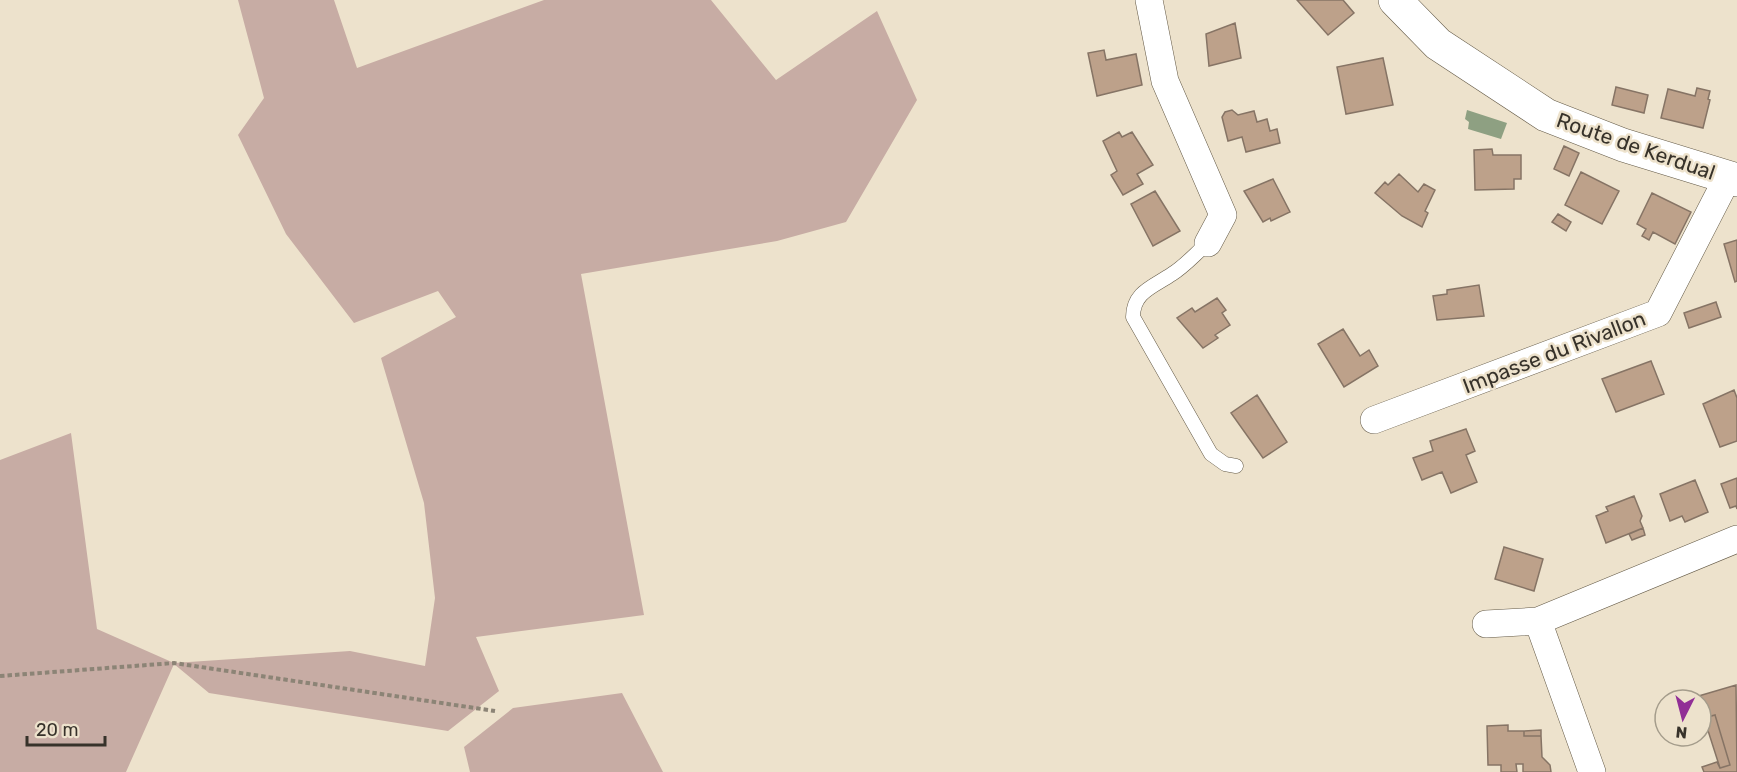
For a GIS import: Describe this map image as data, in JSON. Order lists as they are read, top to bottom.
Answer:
{
  "streets": {
    "street": ["Route de Kerdual", "Impasse du Rivallon"]
  },
  "crossings": [
    ["Route de Kerdual", "Impasse du Rivallon"]
  ],
  "scale_bar": "20 m",
  "north": "bottom"
}
